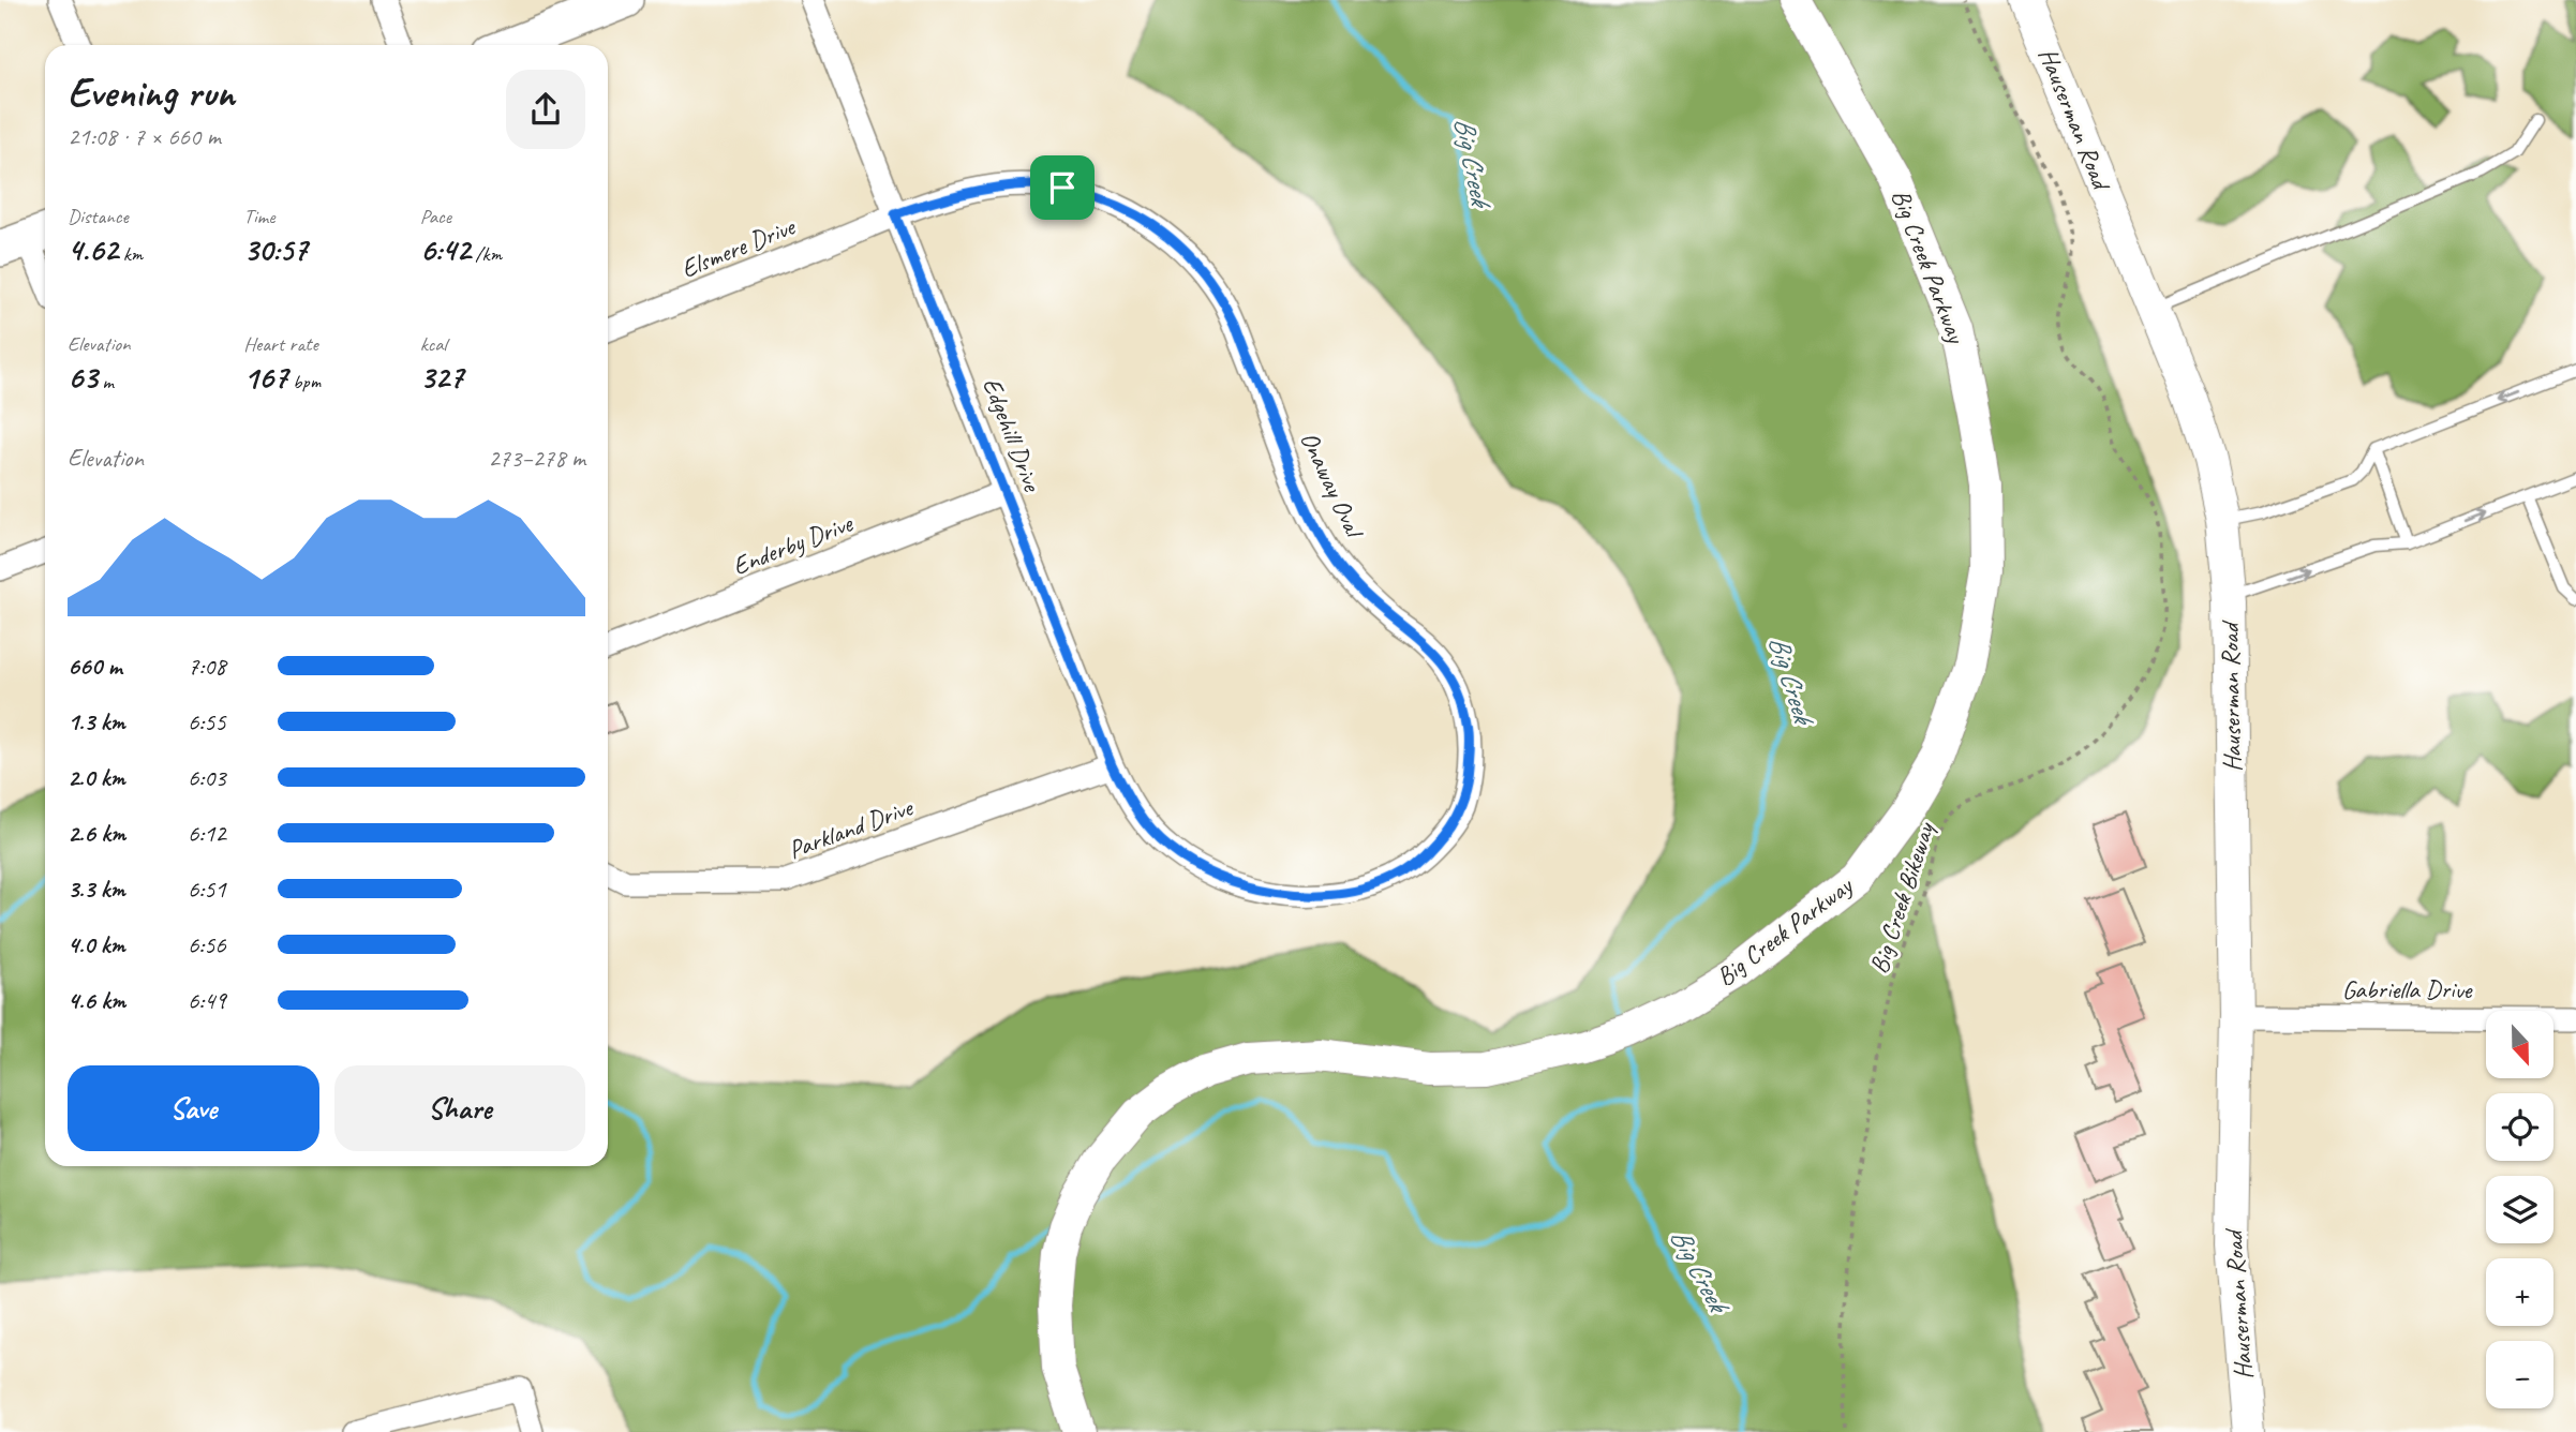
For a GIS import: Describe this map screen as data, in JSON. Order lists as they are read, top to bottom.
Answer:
{
  "streets": {
    "street": [
      "Hauserman Road",
      "Elsmere Drive",
      "Big Creek Parkway",
      "Edgehill Drive",
      "Onaway Oval",
      "Enderby Drive",
      "Parkland Drive",
      "Gabriella Drive"
    ],
    "path": ["Big Creek Bikeway"]
  },
  "crossings": [
    ["Hauserman Road", "Gabriella Drive"],
    ["Elsmere Drive", "Edgehill Drive"],
    ["Elsmere Drive", "Onaway Oval"],
    ["Edgehill Drive", "Onaway Oval"],
    ["Edgehill Drive", "Enderby Drive"],
    ["Edgehill Drive", "Parkland Drive"]
  ],
  "water": ["Big Creek"],
  "north": "bottom",
  "page": {
    "heading": ["Evening run", "21:08 · 7 × 660 m"],
    "stats": [
      ["Distance", "4.62 km"],
      ["Time", "30:57"],
      ["Pace", "6:42 /km"],
      ["Elevation", "63 m"],
      ["Heart rate", "167 bpm"],
      ["kcal", "327"]
    ],
    "chart": ["Elevation", "273–278 m"],
    "list": [
      {
        "name": "660 m",
        "note": "7:08"
      },
      {
        "name": "1.3 km",
        "note": "6:55"
      },
      {
        "name": "2.0 km",
        "note": "6:03"
      },
      {
        "name": "2.6 km",
        "note": "6:12"
      },
      {
        "name": "3.3 km",
        "note": "6:51"
      },
      {
        "name": "4.0 km",
        "note": "6:56"
      },
      {
        "name": "4.6 km",
        "note": "6:49"
      }
    ],
    "map_buttons": ["+", "−"],
    "buttons": ["Save", "Share"]
  }
}
